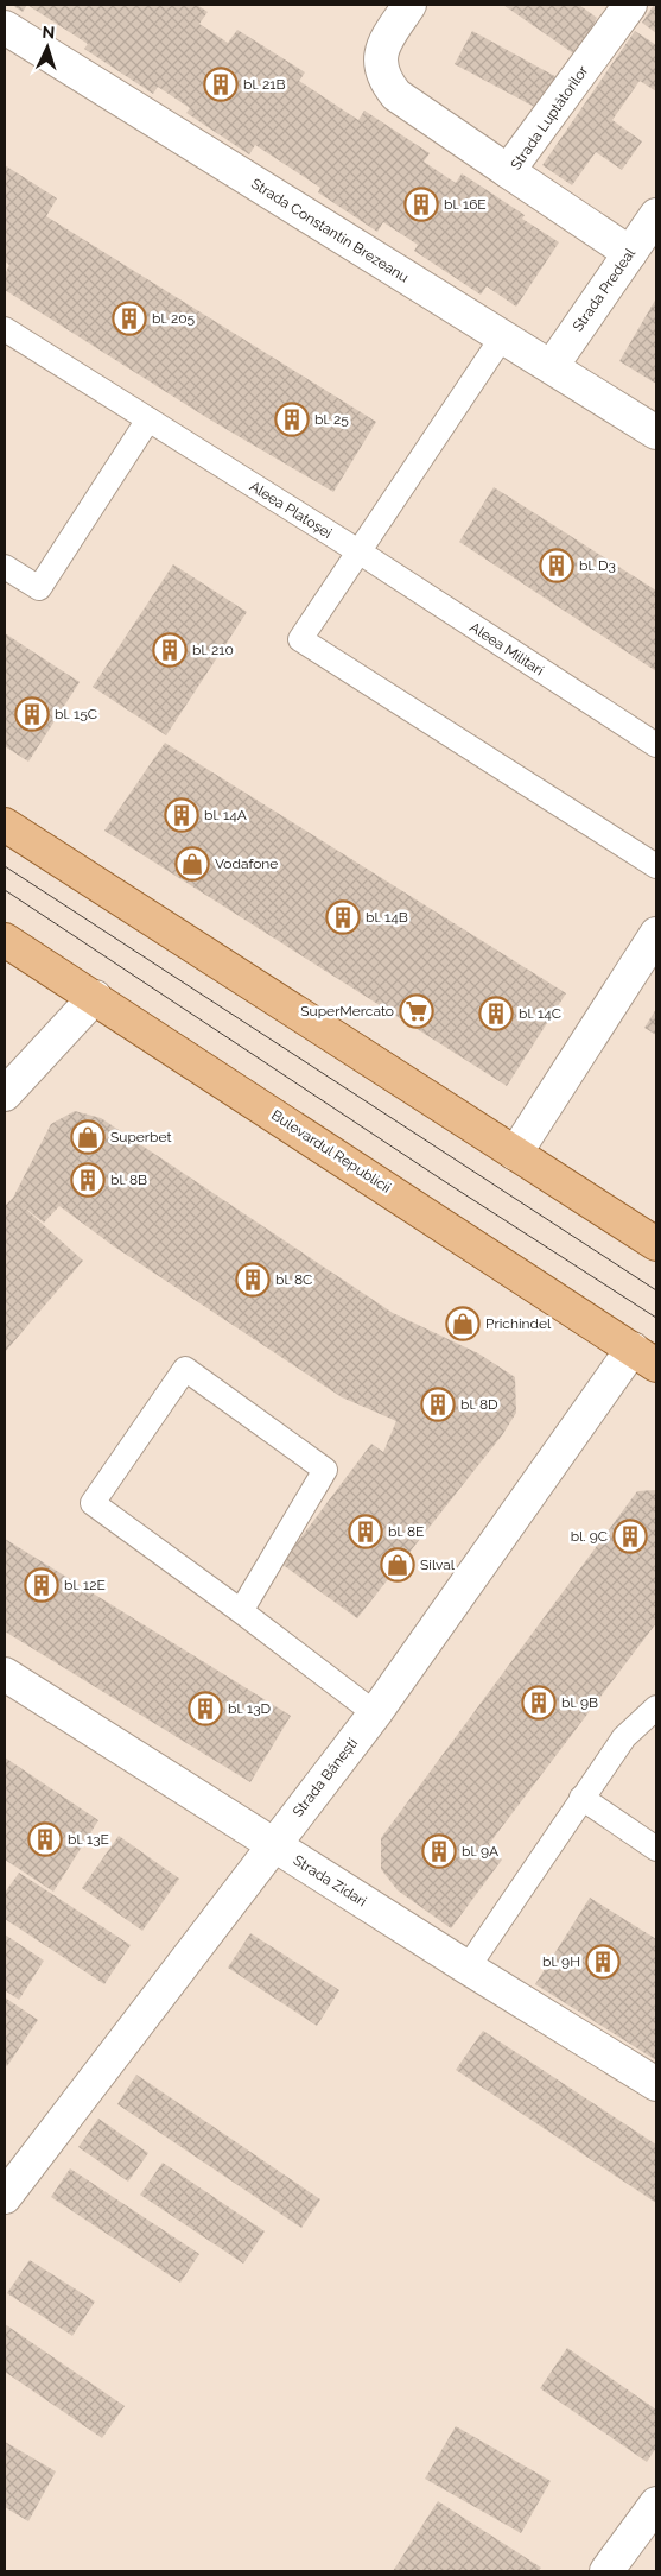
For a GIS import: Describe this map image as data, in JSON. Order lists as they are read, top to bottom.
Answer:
{
  "streets": {
    "main road": ["Bulevardul Republicii"],
    "street": [
      "Strada Luptătorilor",
      "Strada Constantin Brezeanu",
      "Strada Predeal",
      "Strada Bănești",
      "Strada Zidari"
    ],
    "lane": ["Aleea Platoșei", "Aleea Militari"]
  },
  "crossings": [
    ["Strada Luptătorilor", "Strada Predeal"],
    ["Strada Constantin Brezeanu", "Strada Predeal"],
    ["Aleea Platoșei", "Aleea Militari"],
    ["Bulevardul Republicii", "Strada Bănești"],
    ["Strada Bănești", "Strada Zidari"]
  ],
  "places": {
    "building": [
      "bl. 21B",
      "bl. 16E",
      "bl. 205",
      "bl. 25",
      "bl. D3",
      "bl. 210",
      "bl. 15C",
      "bl. 14A",
      "bl. 14B",
      "bl. 14C",
      "bl. 8B",
      "bl. 8C",
      "bl. 8D",
      "bl. 8E",
      "bl. 9C",
      "bl. 12E",
      "bl. 9B",
      "bl. 13D",
      "bl. 13E",
      "bl. 9A",
      "bl. 9H"
    ],
    "shop": [
      "Vodafone",
      "Superbet",
      "Prichindel",
      "Silval"
    ],
    "supermarket": ["SuperMercato"]
  },
  "north": "top"
}
